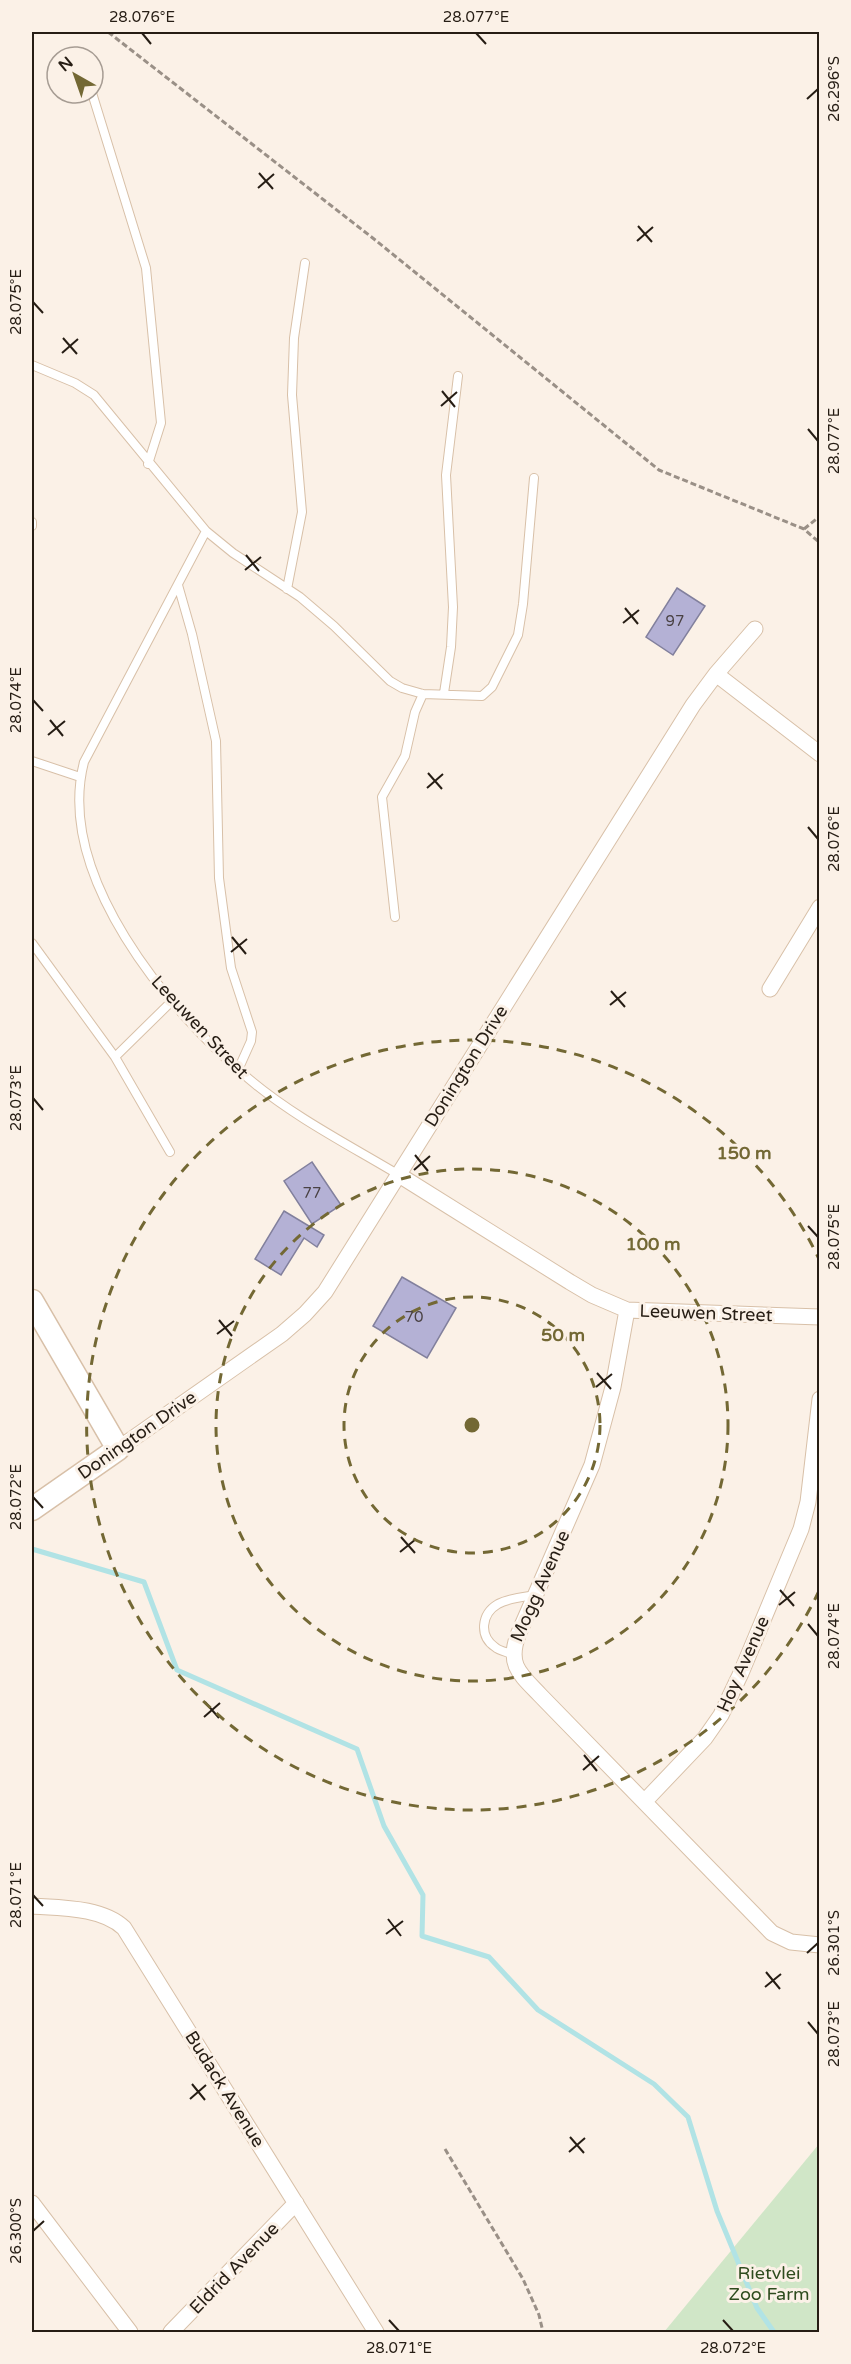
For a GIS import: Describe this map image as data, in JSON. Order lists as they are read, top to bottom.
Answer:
{
  "streets": {
    "street": [
      "Leeuwen Street",
      "Donington Drive",
      "Mogg Avenue",
      "Hoy Avenue",
      "Budack Avenue",
      "Eldrid Avenue"
    ]
  },
  "crossings": [
    ["Leeuwen Street", "Donington Drive"],
    ["Leeuwen Street", "Mogg Avenue"],
    ["Mogg Avenue", "Hoy Avenue"],
    ["Budack Avenue", "Eldrid Avenue"]
  ],
  "parks": ["Rietvlei Zoo Farm"],
  "house_numbers": ["97", "77", "70"],
  "north": "top left",
  "coordinates": [
    "28.076°E",
    "28.077°E",
    "26.296°S",
    "28.075°E",
    "28.074°E",
    "28.073°E",
    "28.072°E",
    "28.071°E",
    "26.301°S",
    "26.300°S"
  ],
  "rings": ["150 m", "100 m", "50 m"]
}
